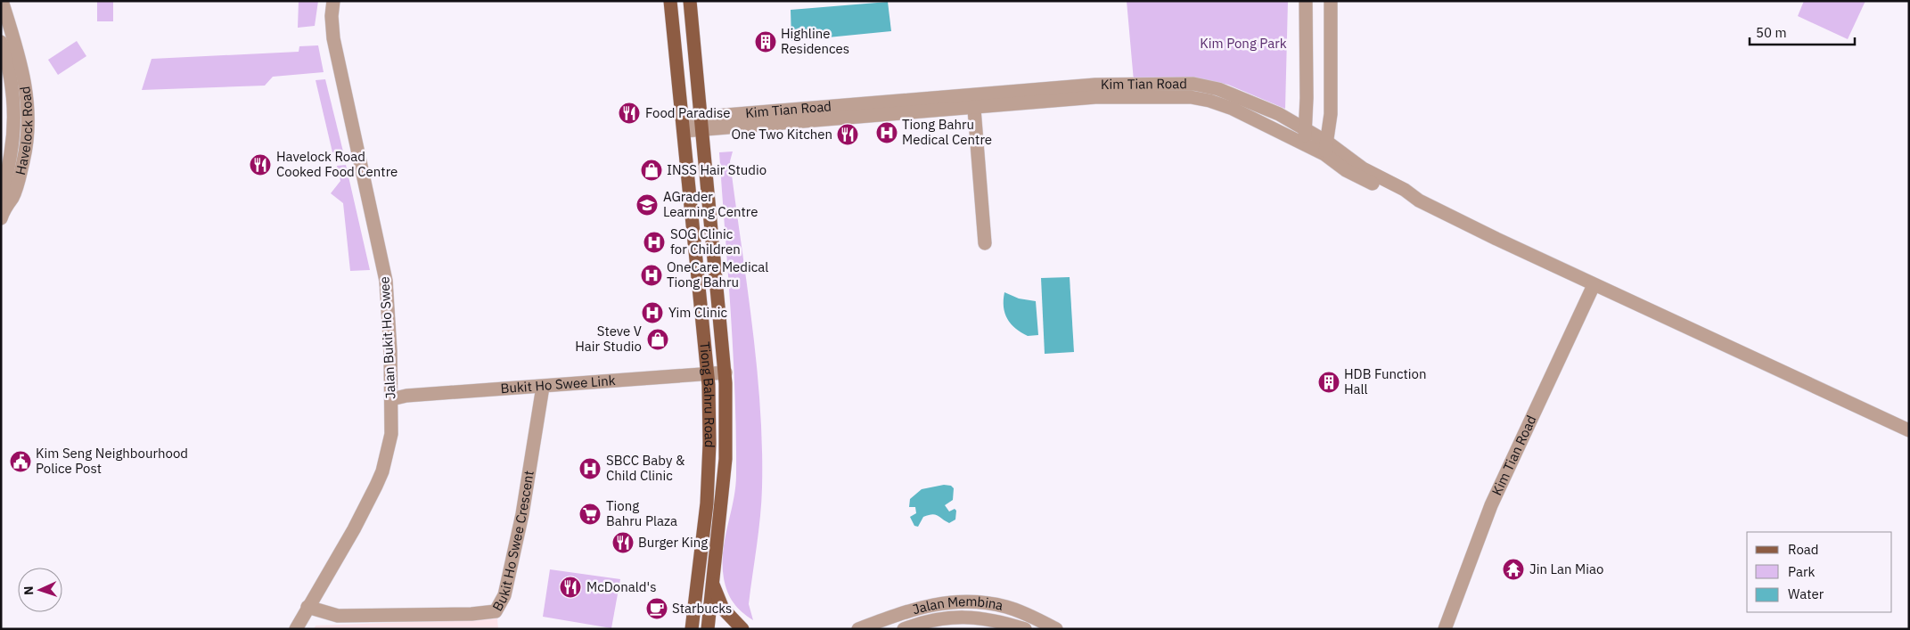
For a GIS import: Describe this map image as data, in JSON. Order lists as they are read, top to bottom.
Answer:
{
  "streets": {
    "main road": ["Tiong Bahru Road"],
    "street": [
      "Kim Tian Road",
      "Havelock Road",
      "Jalan Bukit Ho Swee",
      "Bukit Ho Swee Link",
      "Bukit Ho Swee Crescent",
      "Jalan Membina"
    ]
  },
  "crossings": [
    ["Kim Tian Road", "Tiong Bahru Road"],
    ["Jalan Bukit Ho Swee", "Bukit Ho Swee Link"],
    ["Jalan Bukit Ho Swee", "Bukit Ho Swee Crescent"],
    ["Bukit Ho Swee Link", "Tiong Bahru Road"],
    ["Bukit Ho Swee Link", "Bukit Ho Swee Crescent"]
  ],
  "parks": ["Kim Pong Park"],
  "places": {
    "building": ["Highline Residences", "HDB Function Hall"],
    "restaurant": [
      "Food Paradise",
      "One Two Kitchen",
      "Havelock Road Cooked Food Centre",
      "Burger King",
      "McDonald's"
    ],
    "hospital": [
      "Tiong Bahru Medical Centre",
      "SOG Clinic for Children",
      "OneCare Medical Tiong Bahru",
      "Yim Clinic",
      "SBCC Baby & Child Clinic"
    ],
    "shop": ["INSS Hair Studio", "Steve V Hair Studio"],
    "school or university": ["AGrader Learning Centre"],
    "public building": ["Kim Seng Neighbourhood Police Post"],
    "supermarket": ["Tiong Bahru Plaza"],
    "temple": ["Jin Lan Miao"],
    "cafe": ["Starbucks"]
  },
  "legend": ["Road", "Park", "Water"],
  "scale_bar": "50 m",
  "north": "left"
}
